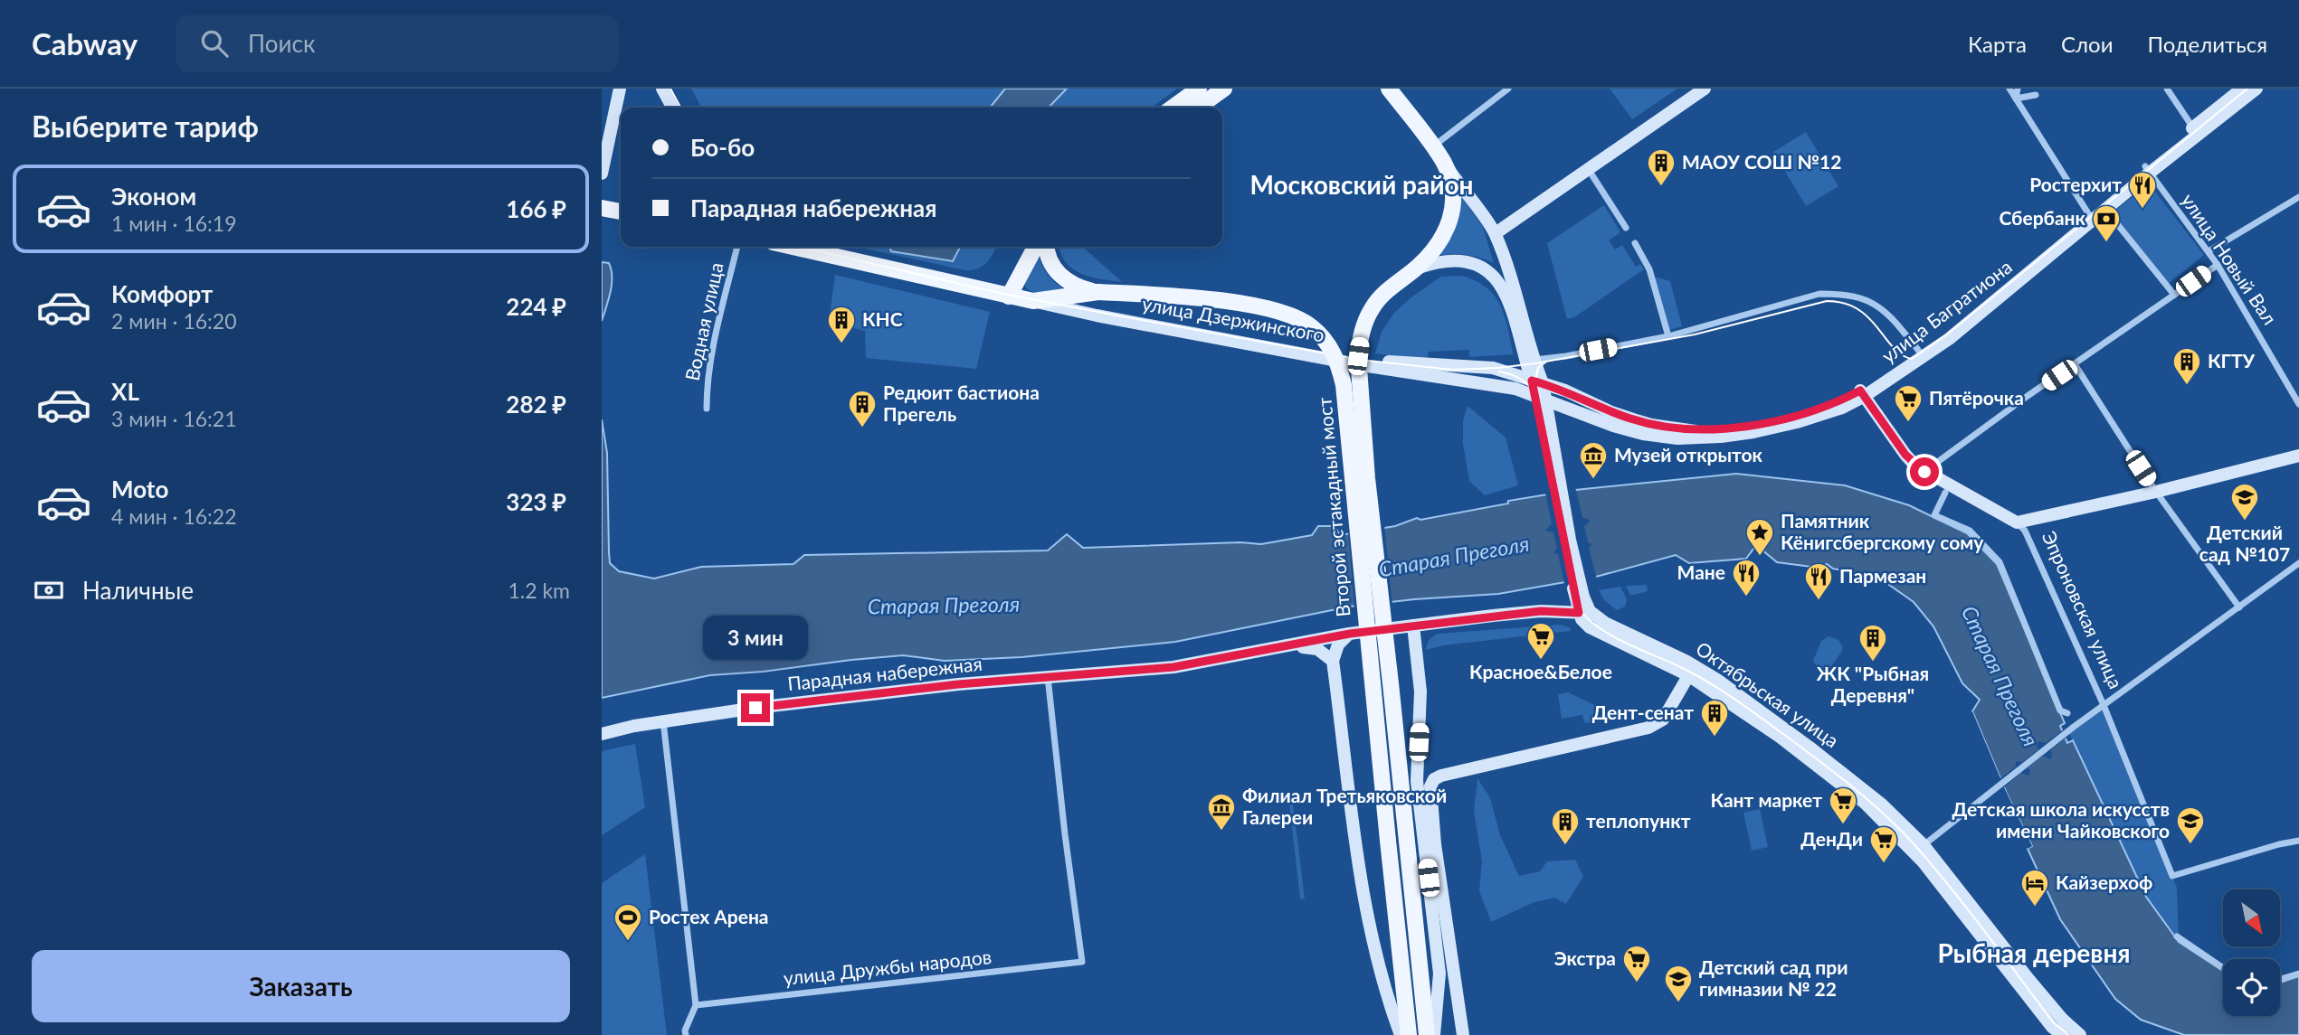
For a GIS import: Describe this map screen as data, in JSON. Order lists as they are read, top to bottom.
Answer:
{
  "streets": {
    "main road": [
      "улица Багратиона",
      "улица Дзержинского",
      "Второй эстакадный мост",
      "Эпроновская улица",
      "Парадная набережная",
      "Октябрьская улица"
    ],
    "street": ["улица Новый Вал", "Водная улица", "улица Дружбы народов"]
  },
  "crossings": [
    ["улица Новый Вал", "улица Багратиона"],
    ["улица Багратиона", "улица Дзержинского"],
    ["улица Багратиона", "Второй эстакадный мост"],
    ["улица Багратиона", "Эпроновская улица"],
    ["улица Дзержинского", "Второй эстакадный мост"],
    ["Парадная набережная", "Октябрьская улица"],
    ["Парадная набережная", "улица Дружбы народов"]
  ],
  "districts": ["Московский район", "Рыбная деревня"],
  "water": ["Старая Преголя"],
  "places": {
    "building": [
      "МАОУ СОШ №12",
      "КНС",
      "КГТУ",
      "Редюит бастиона Прегель",
      "ЖК \"Рыбная Деревня\"",
      "Дент-сенат",
      "теплопункт"
    ],
    "restaurant": ["Ростерхит", "Мане", "Пармезан"],
    "bank": ["Сбербанк"],
    "supermarket": [
      "Пятёрочка",
      "Красное&Белое",
      "Кант маркет",
      "ДенДи",
      "Экстра"
    ],
    "museum": ["Музей открыток", "Филиал Третьяковской Галереи"],
    "school or university": ["Детский сад №107", "Детская школа искусств имени Чайковского", "Детский сад при гимназии № 22"],
    "place": ["Памятник Кёнигсбергскому сому"],
    "hotel": ["Кайзерхоф"],
    "sports": ["Ростех Арена"]
  },
  "north": "bottom right",
  "page": {
    "header": "Cabway",
    "search": "Поиск",
    "nav": ["Карта", "Слои", "Поделиться"],
    "heading": "Выберите тариф",
    "banner": ["Бо-бо", "Парадная набережная"],
    "list": [
      {
        "name": "Эконом",
        "note": "1 мин · 16:19",
        "value": "166 ₽"
      },
      {
        "name": "Комфорт",
        "note": "2 мин · 16:20",
        "value": "224 ₽"
      },
      {
        "name": "XL",
        "note": "3 мин · 16:21",
        "value": "282 ₽"
      },
      {
        "name": "Moto",
        "note": "4 мин · 16:22",
        "value": "323 ₽"
      }
    ],
    "pay": ["Наличные", "1.2 km"],
    "bubble": "3 мин",
    "buttons": "Заказать"
  }
}
